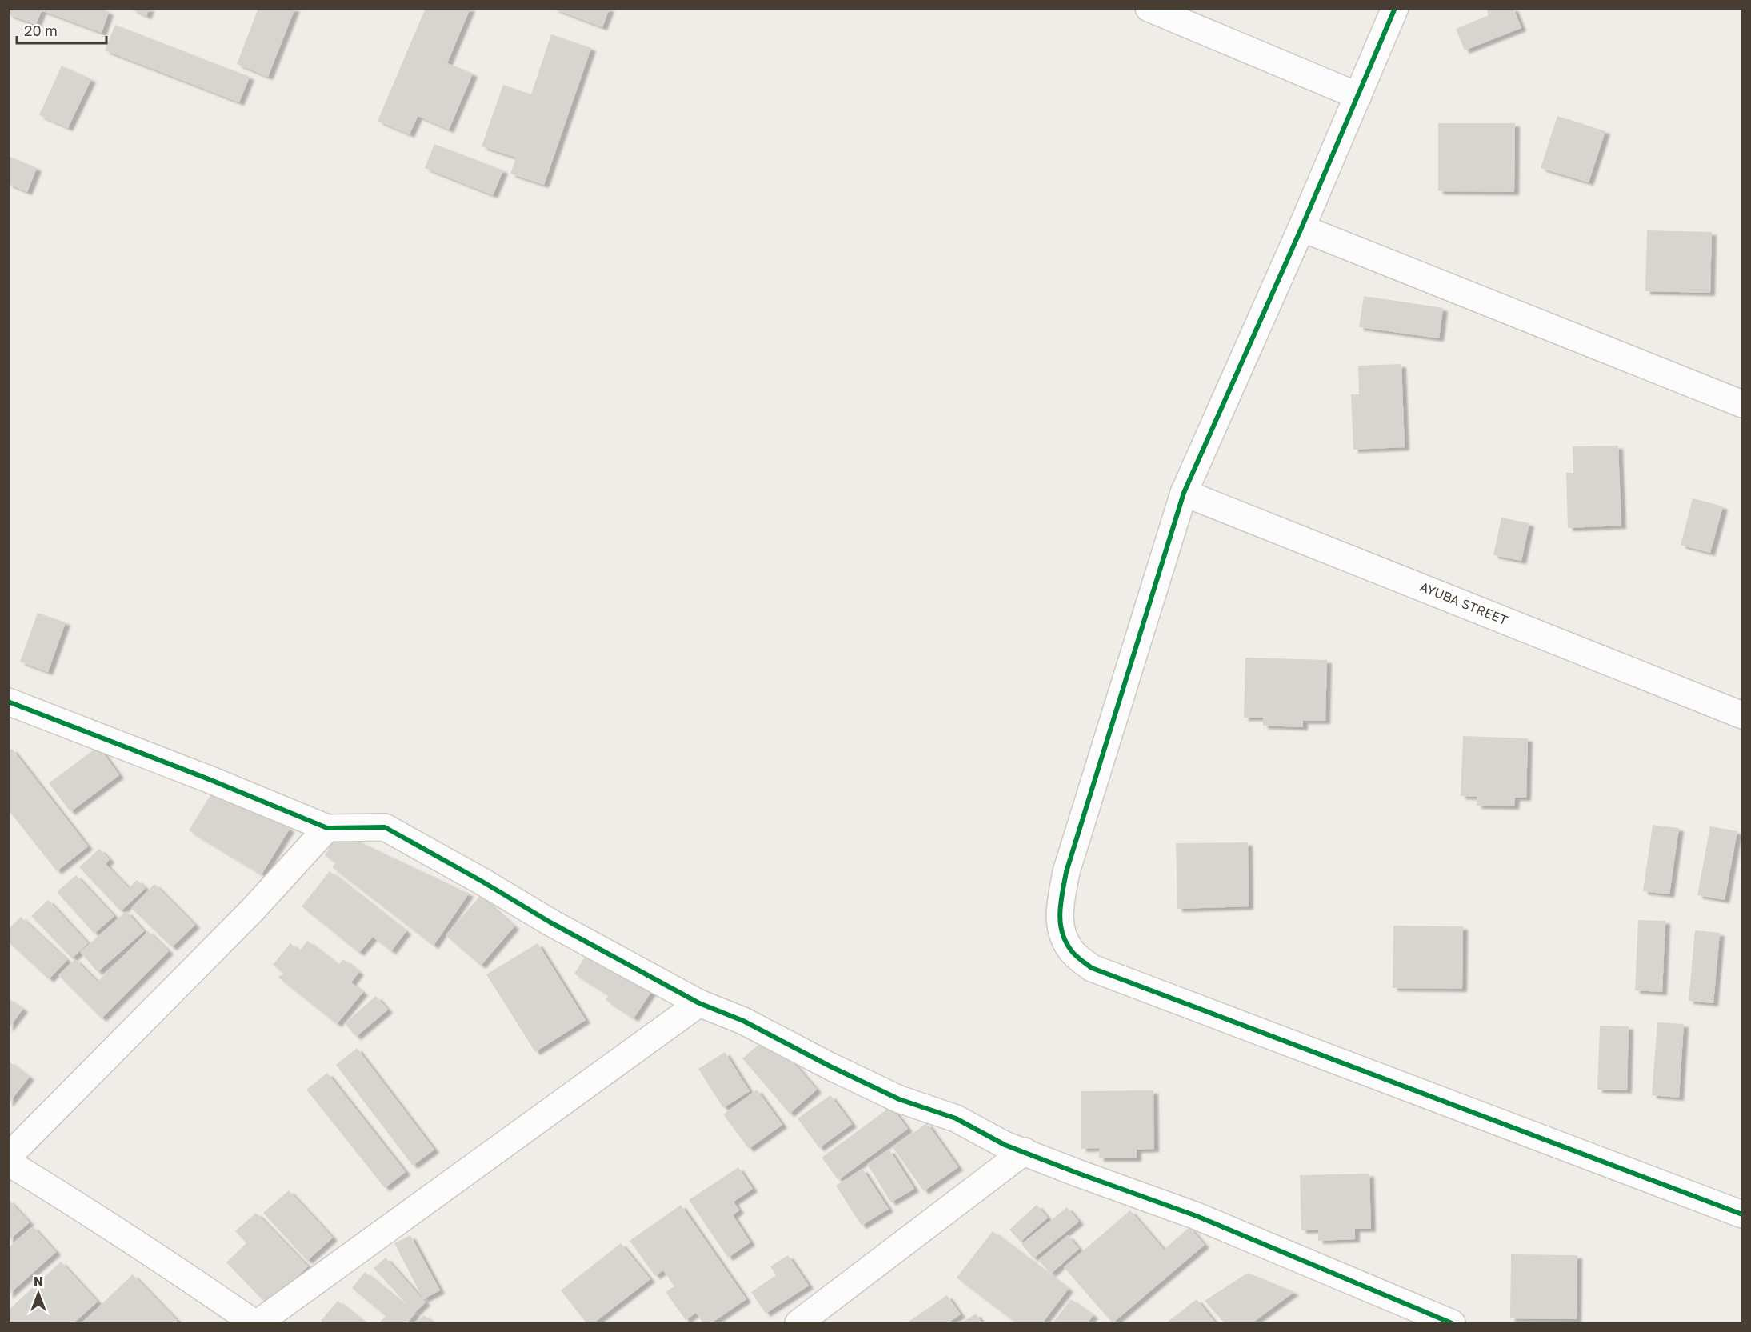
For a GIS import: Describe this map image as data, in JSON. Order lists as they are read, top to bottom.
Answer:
{
  "streets": {
    "street": ["AYUBA STREET"]
  },
  "scale_bar": "20 m",
  "north": "top"
}
